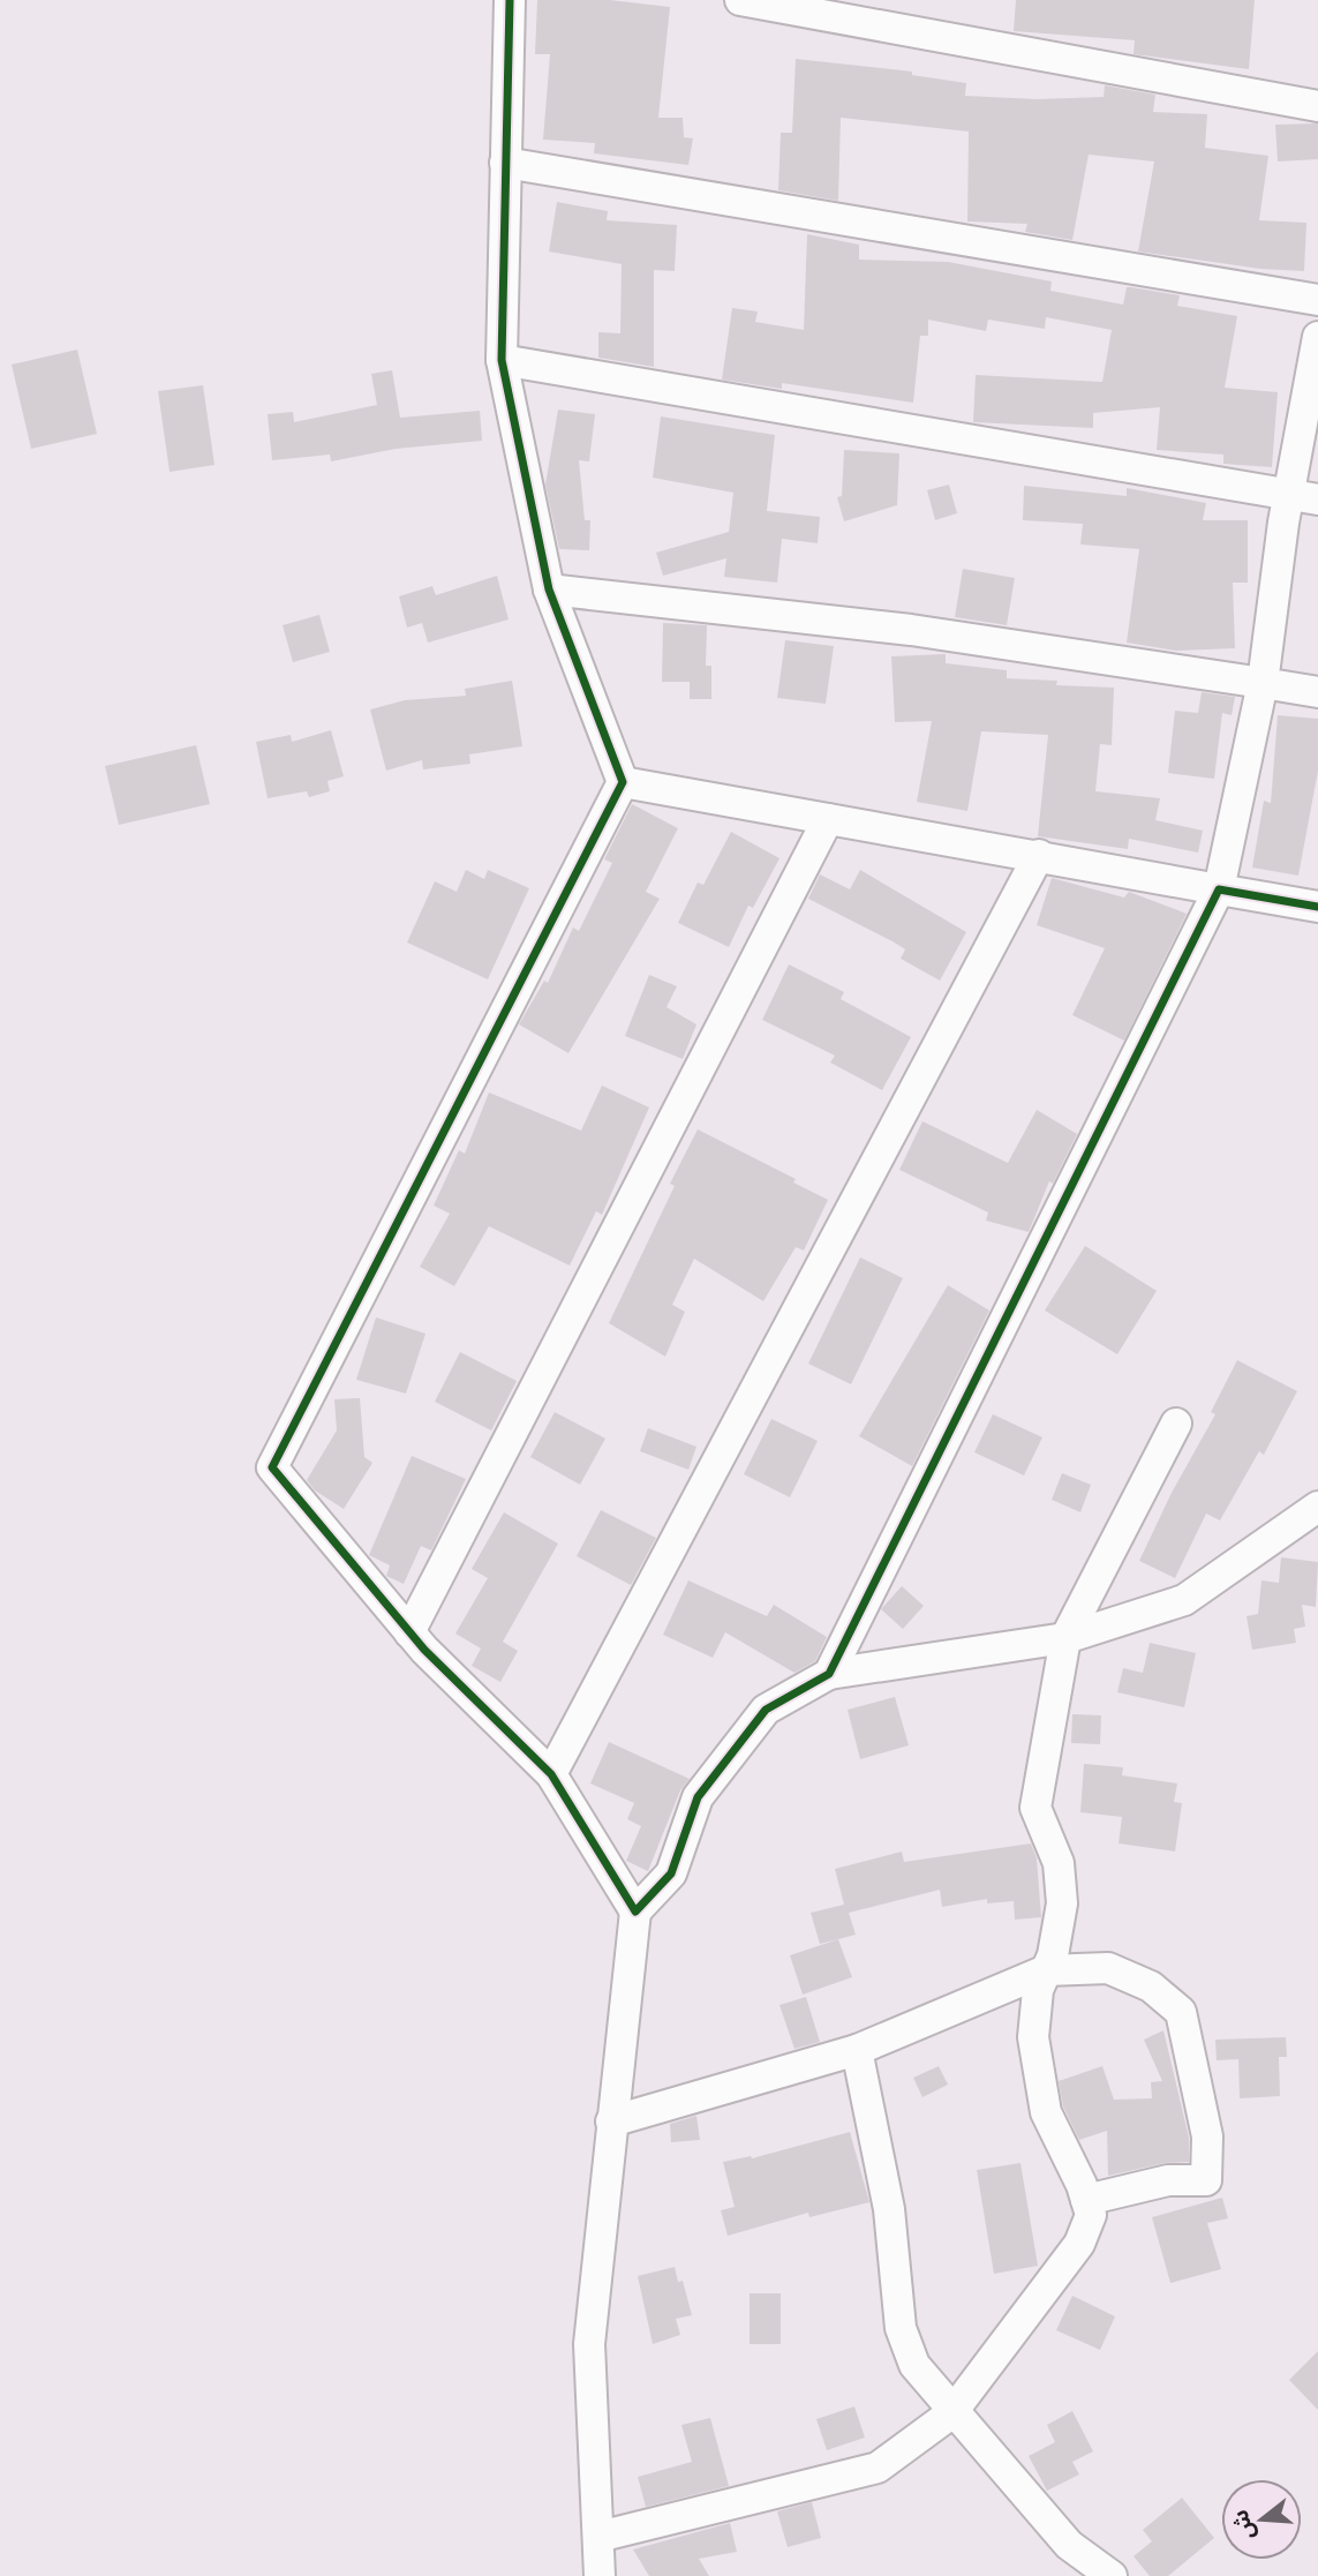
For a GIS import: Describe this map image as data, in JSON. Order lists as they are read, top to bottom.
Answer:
{
  "north": "left"
}
